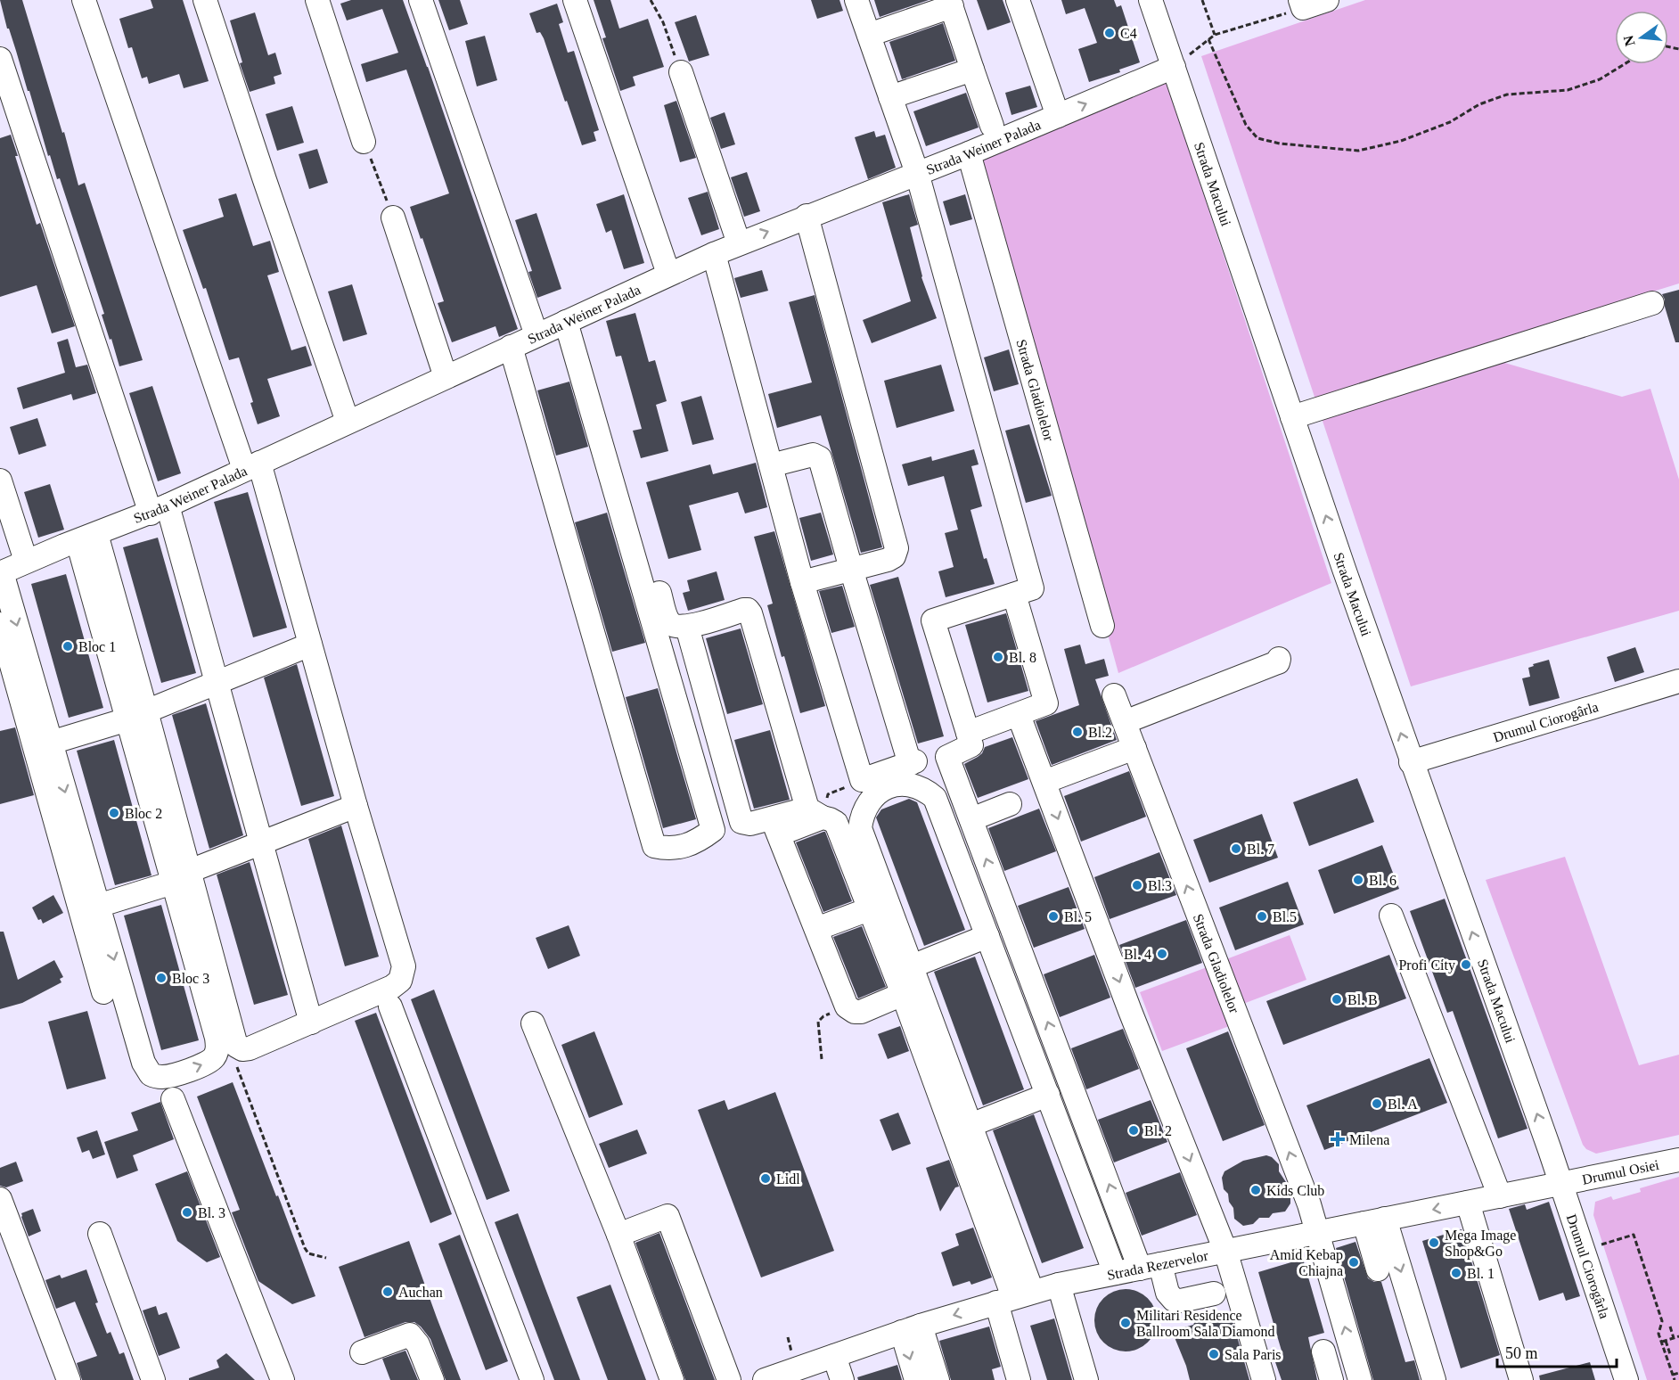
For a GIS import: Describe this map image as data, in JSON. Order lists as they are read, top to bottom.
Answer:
{
  "streets": {
    "street": [
      "Strada Weiner Palada",
      "Strada Macului",
      "Strada Gladiolelor",
      "Drumul Ciorogârla",
      "Drumul Osiei",
      "Strada Rezervelor"
    ]
  },
  "crossings": [
    ["Strada Weiner Palada", "Strada Macului"],
    ["Strada Weiner Palada", "Strada Gladiolelor"],
    ["Strada Macului", "Drumul Ciorogârla"],
    ["Strada Macului", "Drumul Osiei"],
    ["Strada Macului", "Strada Rezervelor"],
    ["Strada Gladiolelor", "Strada Rezervelor"],
    ["Drumul Ciorogârla", "Drumul Osiei"],
    ["Drumul Ciorogârla", "Strada Rezervelor"],
    ["Drumul Osiei", "Strada Rezervelor"]
  ],
  "places": {
    "other": [
      "C4",
      "Bloc 1",
      "Bl. 8",
      "Bl.2",
      "Bloc 2",
      "Bl. 7",
      "Bl. 6",
      "Bl.3",
      "Bl. 5",
      "Bl.5",
      "Bl. 4",
      "Profi City",
      "Bloc 3",
      "Bl. B",
      "Bl. A",
      "Bl. 2",
      "Lidl",
      "Kids Club",
      "Bl. 3",
      "Mega Image Shop&Go",
      "Amid Kebap Chiajna",
      "Bl. 1",
      "Auchan",
      "Militari Residence Ballroom Sala Diamond",
      "Sala Paris"
    ],
    "health": ["Milena"]
  },
  "scale_bar": "50 m",
  "north": "left"
}
